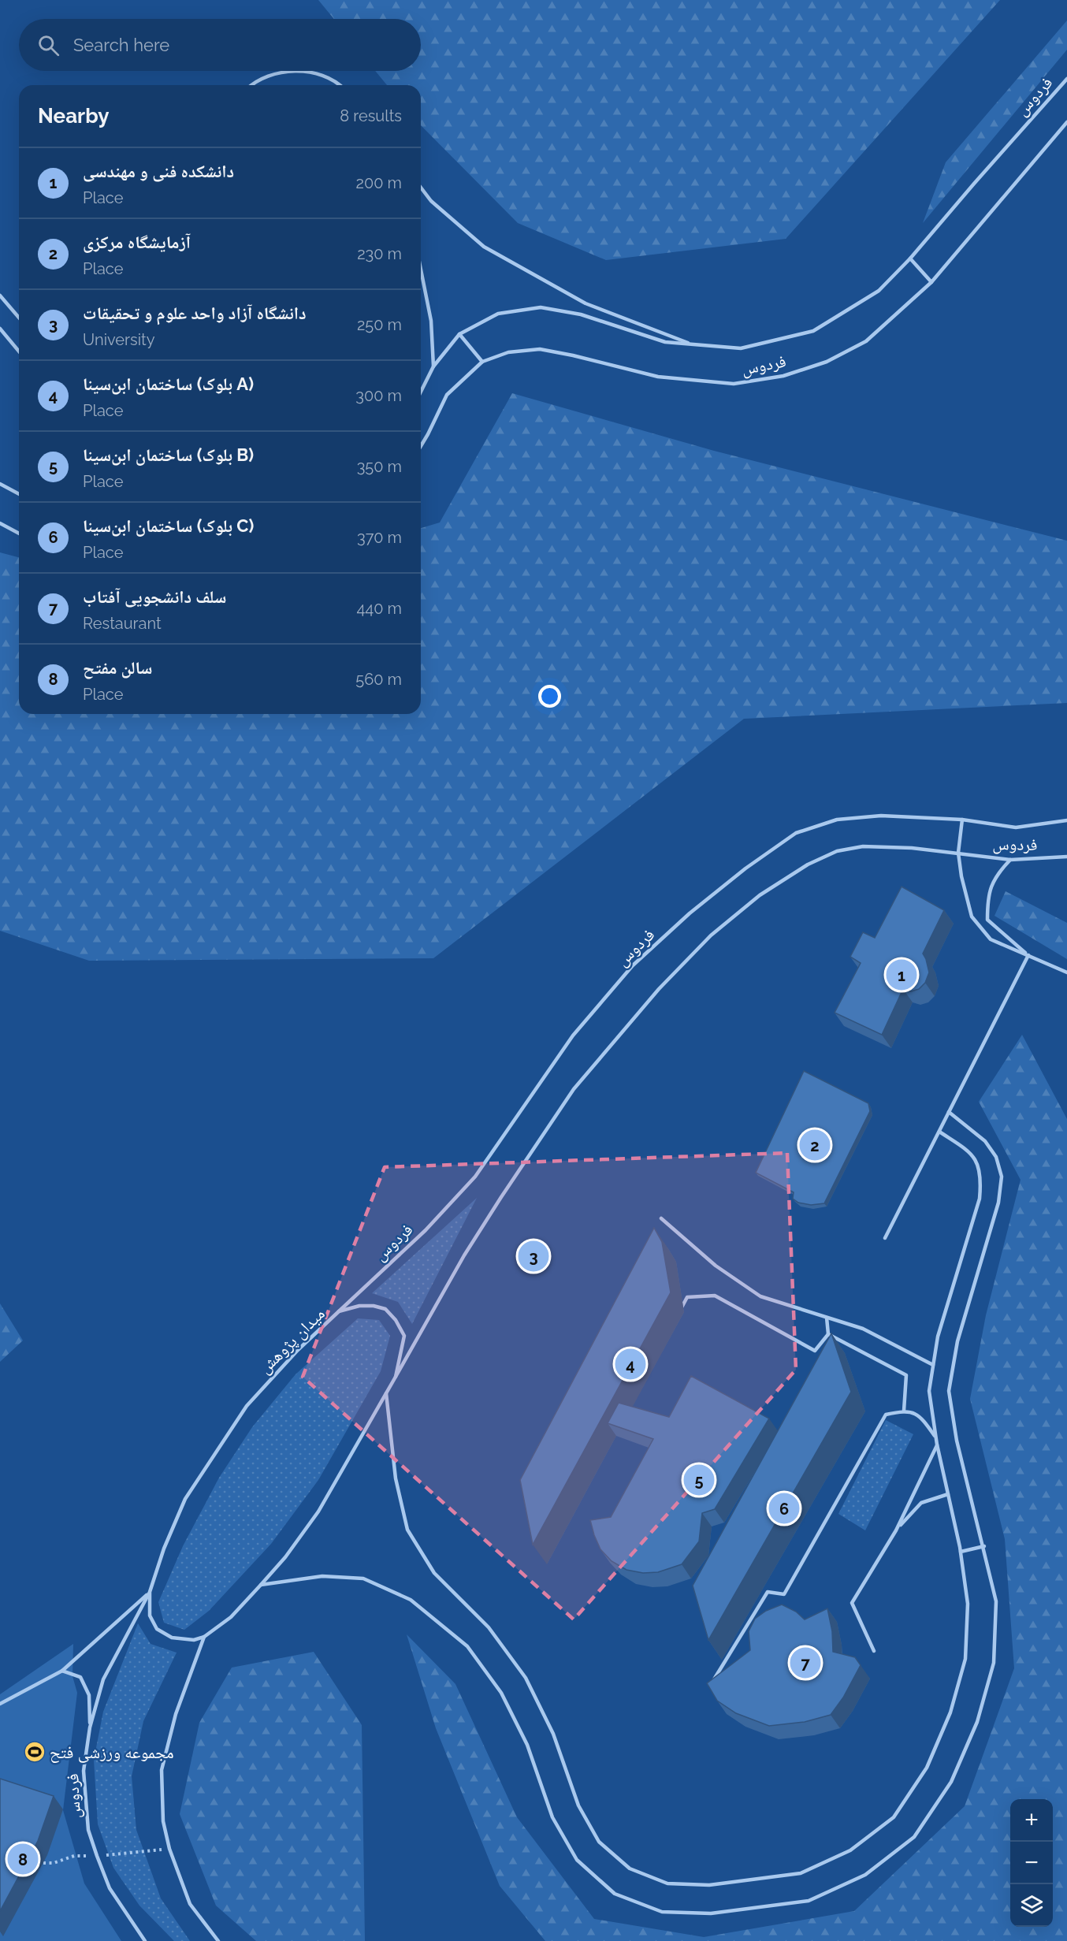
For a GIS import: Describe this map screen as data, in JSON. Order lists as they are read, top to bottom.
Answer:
{
  "streets": {
    "lane": ["فردوس", "میدان پژوهش"]
  },
  "crossings": [
    ["فردوس", "میدان پژوهش"]
  ],
  "places": {
    "sports": ["مجموعه ورزشی فتح"]
  },
  "page": {
    "search": "Search here",
    "heading": ["Nearby", "8 results"],
    "list": [
      {
        "mark": "1",
        "name": "دانشکده فنی و مهندسی",
        "note": "Place",
        "value": "200 m"
      },
      {
        "mark": "2",
        "name": "آزمایشگاه مرکزی",
        "note": "Place",
        "value": "230 m"
      },
      {
        "mark": "3",
        "name": "دانشگاه آزاد واحد علوم و تحقیقات",
        "note": "University",
        "value": "250 m"
      },
      {
        "mark": "4",
        "name": "ساختمان ابن‌سینا (بلوک A)",
        "note": "Place",
        "value": "300 m"
      },
      {
        "mark": "5",
        "name": "ساختمان ابن‌سینا (بلوک B)",
        "note": "Place",
        "value": "350 m"
      },
      {
        "mark": "6",
        "name": "ساختمان ابن‌سینا (بلوک C)",
        "note": "Place",
        "value": "370 m"
      },
      {
        "mark": "7",
        "name": "سلف دانشجویی آفتاب",
        "note": "Restaurant",
        "value": "440 m"
      },
      {
        "mark": "8",
        "name": "سالن مفتح",
        "note": "Place",
        "value": "560 m"
      }
    ],
    "pins": [
      "1",
      "2",
      "3",
      "4",
      "5",
      "6",
      "7",
      "8"
    ],
    "map_buttons": ["+", "−"]
  }
}
